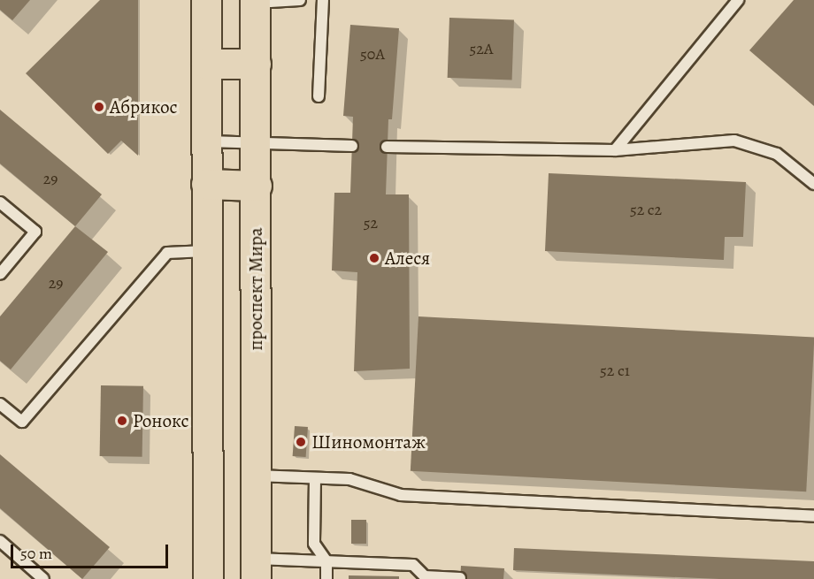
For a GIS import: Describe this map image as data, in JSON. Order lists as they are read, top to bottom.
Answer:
{
  "streets": {
    "main road": ["проспект Мира"]
  },
  "places": [
    "Абрикос",
    "Алеся",
    "Ронокс",
    "Шиномонтаж"
  ],
  "house_numbers": [
    "52А",
    "50А",
    "29",
    "52 с2",
    "52",
    "29",
    "52 с1"
  ],
  "scale_bar": "50 m"
}
